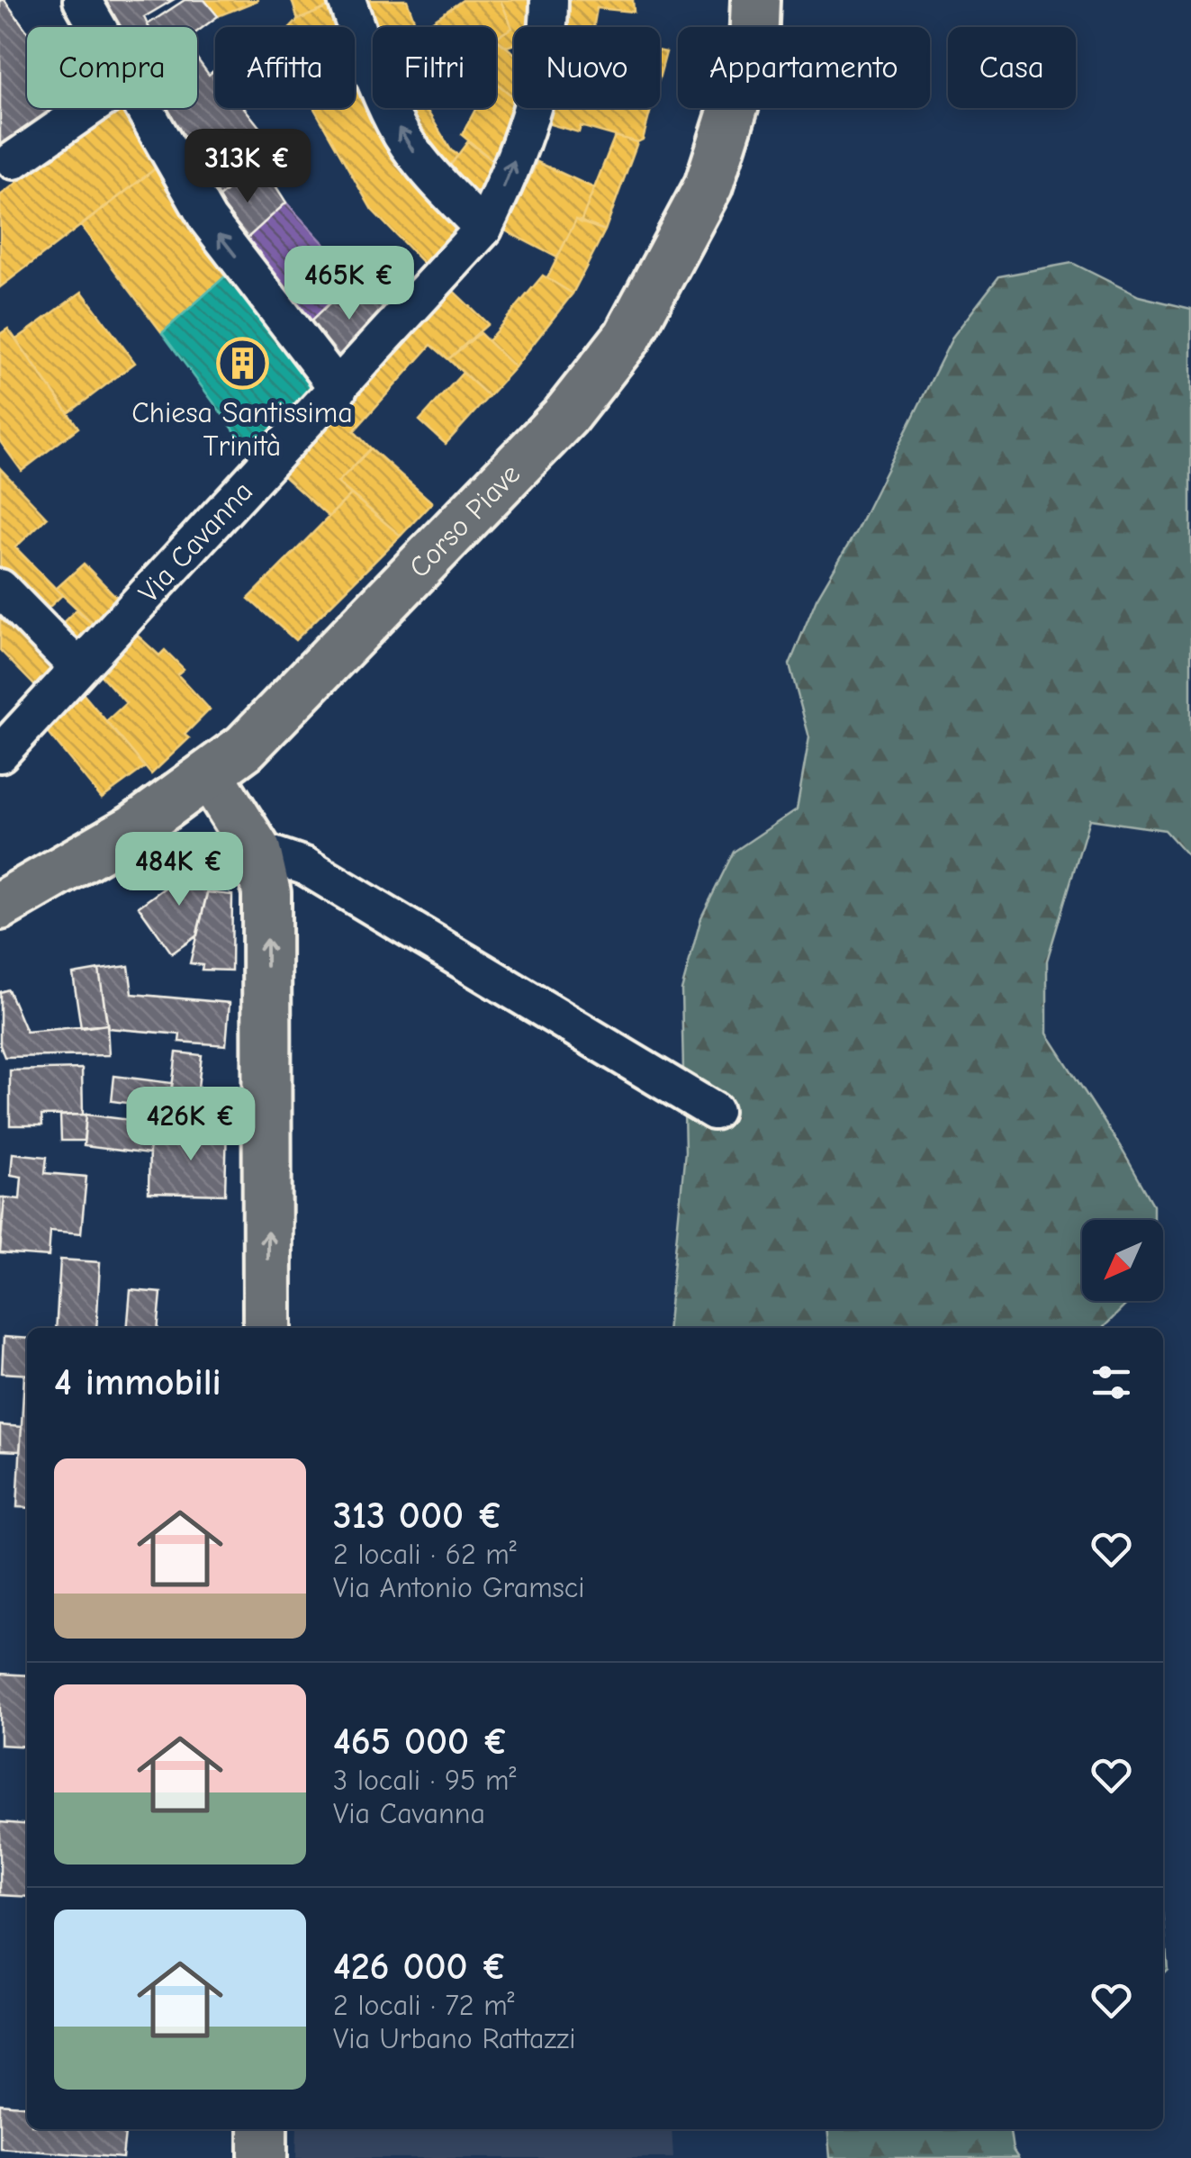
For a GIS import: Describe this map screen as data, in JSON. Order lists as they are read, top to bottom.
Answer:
{
  "streets": {
    "main road": ["Corso Piave"],
    "street": ["Via Cavanna"]
  },
  "places": {
    "building": ["Chiesa Santissima Trinità"]
  },
  "north": "bottom left",
  "page": {
    "chip": [
      "Compra",
      "Affitta",
      "Filtri",
      "Nuovo",
      "Appartamento",
      "Casa"
    ],
    "price": [
      "313K €",
      "465K €",
      "484K €",
      "426K €"
    ],
    "heading": "4 immobili",
    "list": [
      {
        "name": "313 000 €",
        "note": "2 locali · 62 m² · Via Antonio Gramsci"
      },
      {
        "name": "465 000 €",
        "note": "3 locali · 95 m² · Via Cavanna"
      },
      {
        "name": "426 000 €",
        "note": "2 locali · 72 m² · Via Urbano Rattazzi"
      }
    ]
  }
}
